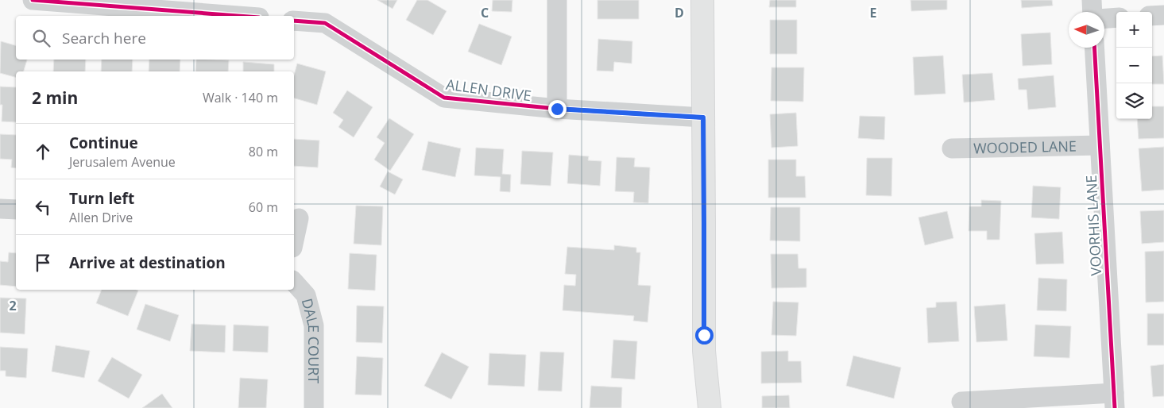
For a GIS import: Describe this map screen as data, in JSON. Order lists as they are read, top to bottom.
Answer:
{
  "streets": {
    "street": [
      "ALLEN DRIVE",
      "WOODED LANE",
      "VOORHIS LANE",
      "DALE COURT"
    ]
  },
  "crossings": [
    ["WOODED LANE", "VOORHIS LANE"]
  ],
  "north": "left",
  "page": {
    "map_buttons": ["+", "−"],
    "search": "Search here",
    "heading": ["2 min", "Walk · 140 m"],
    "list": [
      ["Continue", "Jerusalem Avenue", "80 m"],
      ["Turn left", "Allen Drive", "60 m"],
      "Arrive at destination"
    ]
  },
  "grid": {
    "columns": ["C", "D", "E"],
    "rows": ["2"]
  }
}
